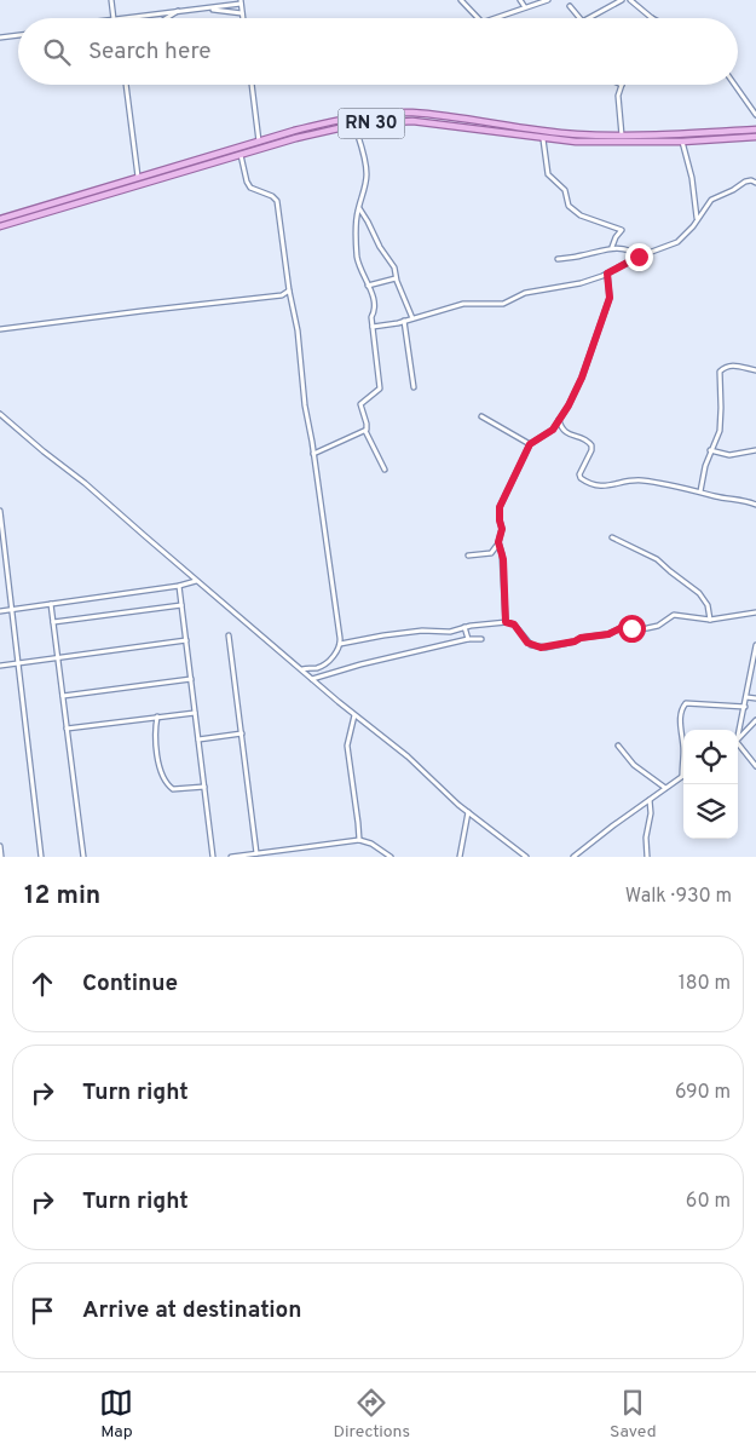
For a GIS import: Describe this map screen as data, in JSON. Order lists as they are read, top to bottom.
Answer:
{
  "streets": {
    "main road": ["RN 30"]
  },
  "page": {
    "search": "Search here",
    "heading": ["12 min", "Walk · 930 m"],
    "list": [
      ["Continue", "180 m"],
      ["Turn right", "690 m"],
      ["Turn right", "60 m"],
      "Arrive at destination"
    ],
    "nav": ["Map", "Directions", "Saved"]
  }
}
